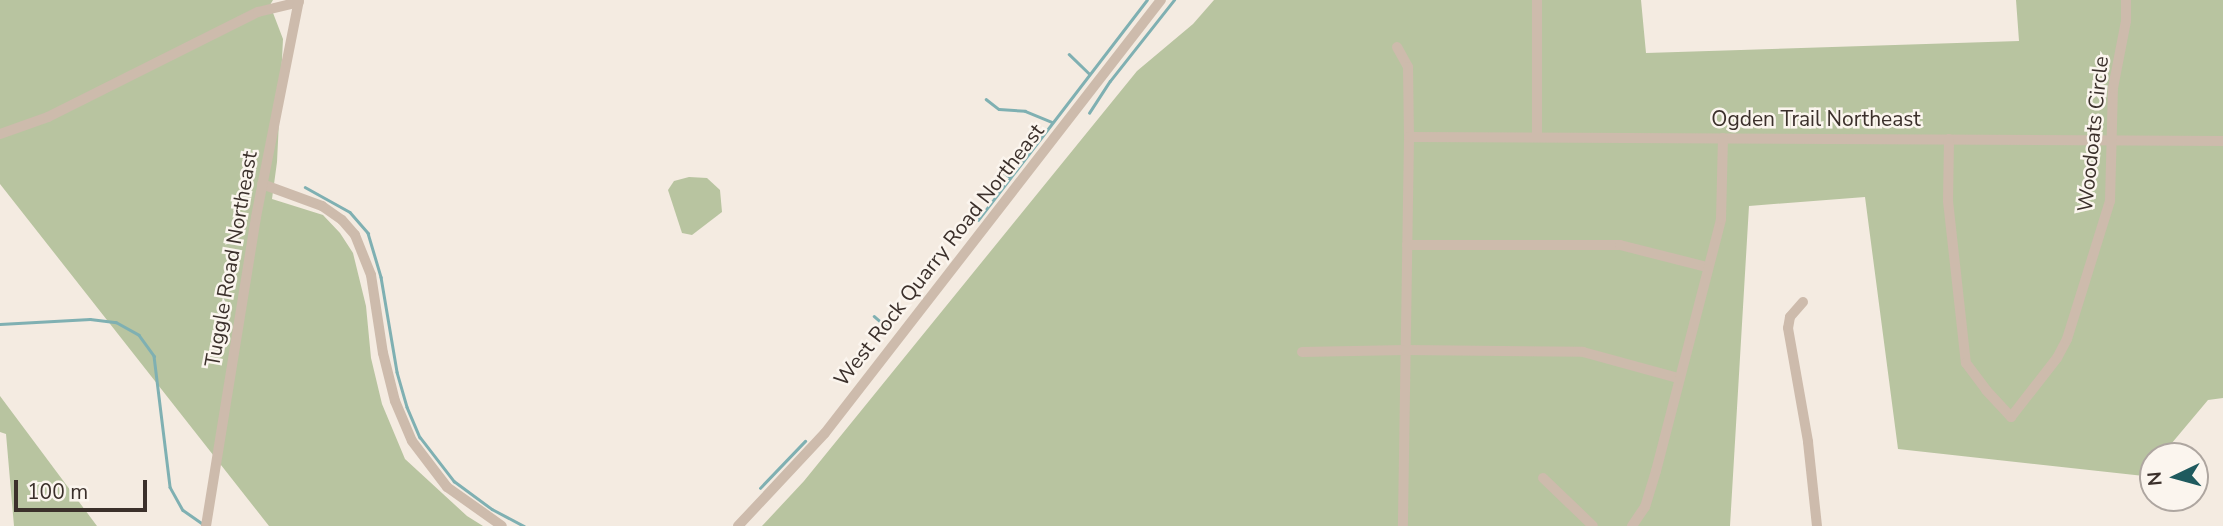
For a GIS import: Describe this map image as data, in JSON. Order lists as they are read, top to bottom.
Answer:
{
  "streets": {
    "street": [
      "Ogden Trail Northeast",
      "Woodoats Circle",
      "West Rock Quarry Road Northeast",
      "Tuggle Road Northeast"
    ]
  },
  "crossings": [
    ["Ogden Trail Northeast", "Woodoats Circle"]
  ],
  "scale_bar": "100 m",
  "north": "left"
}
